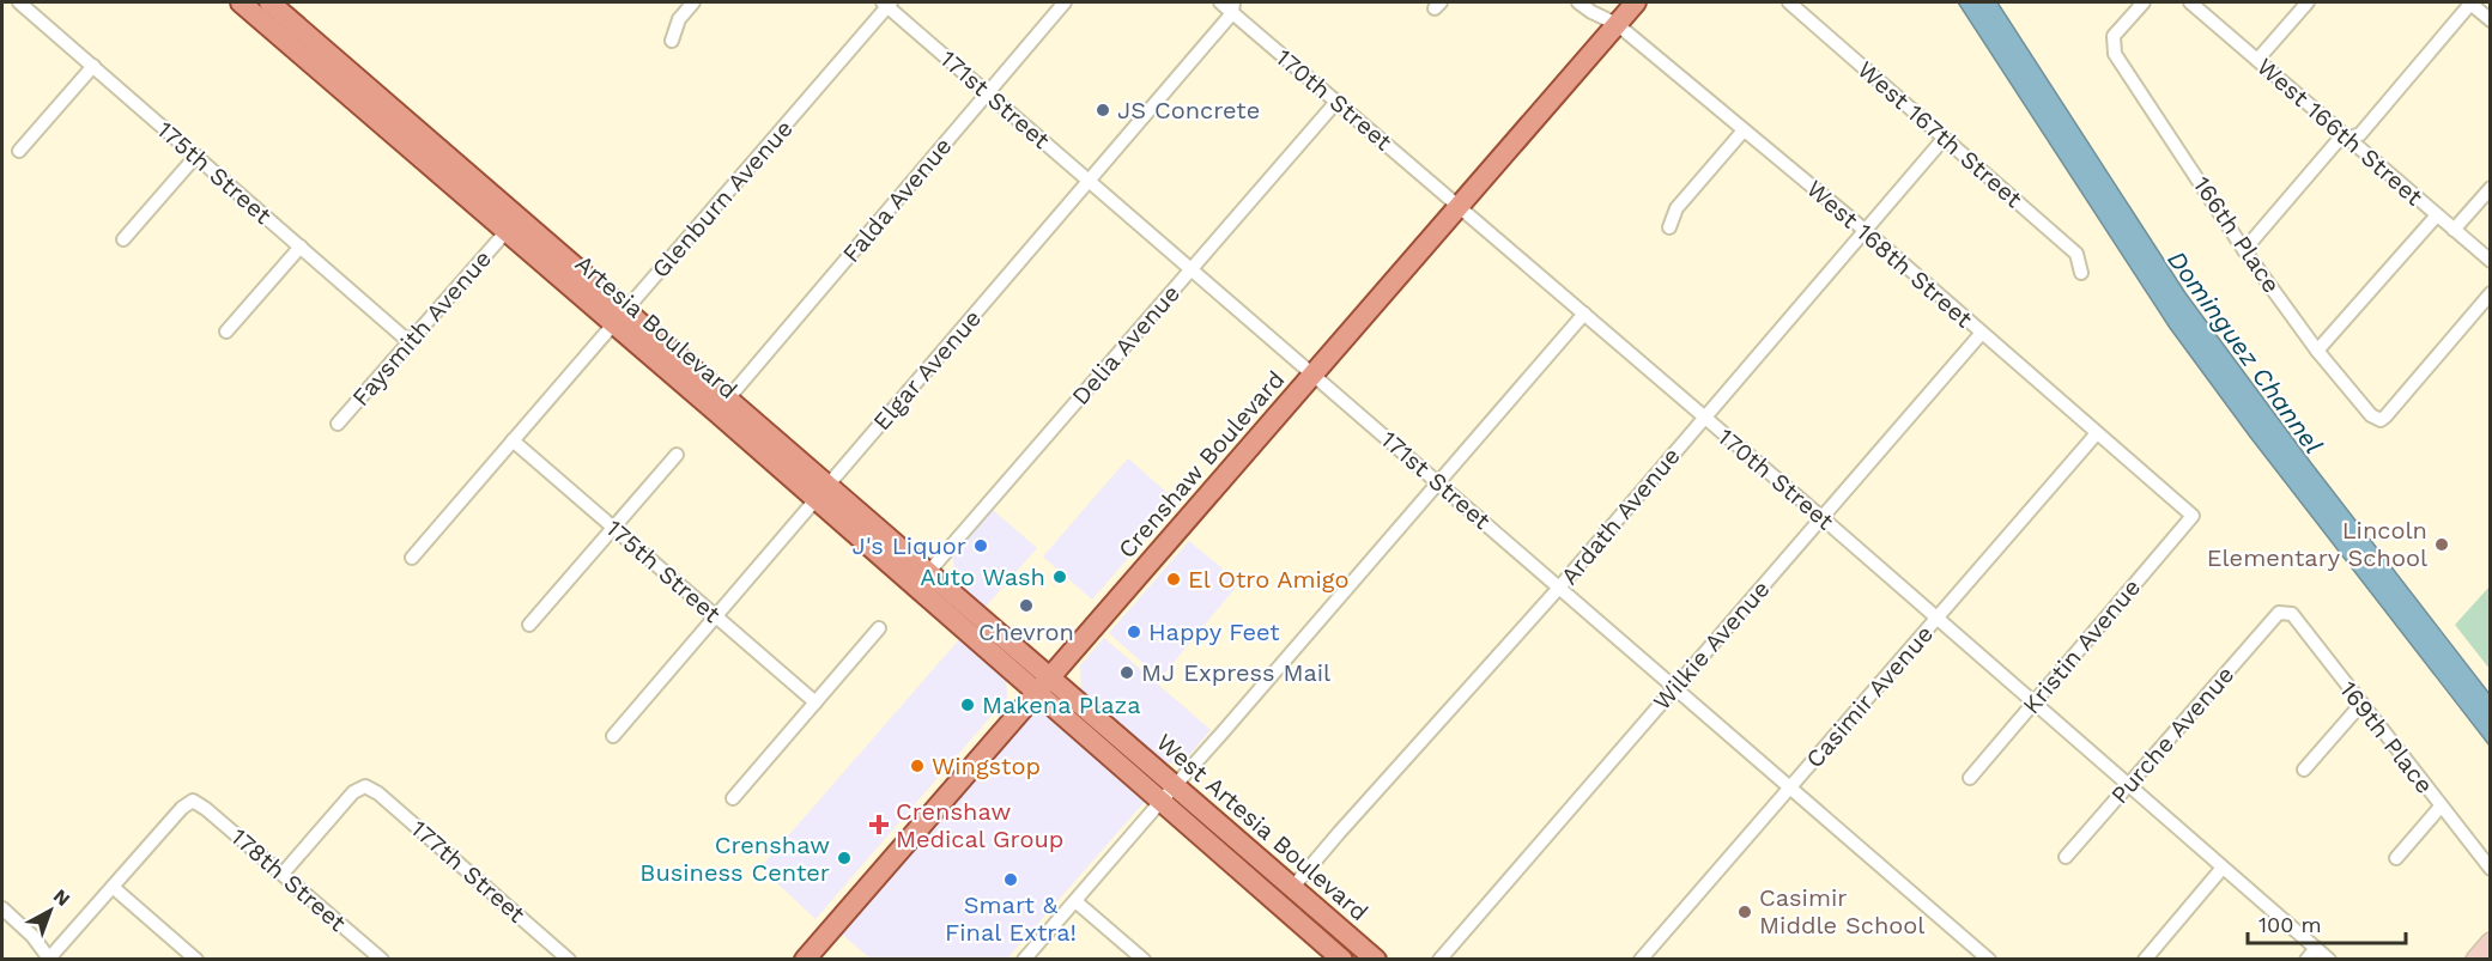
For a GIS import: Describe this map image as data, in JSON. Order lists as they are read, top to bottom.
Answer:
{
  "streets": {
    "main road": ["Artesia Boulevard", "Crenshaw Boulevard", "West Artesia Boulevard"],
    "street": [
      "171st Street",
      "170th Street",
      "West 166th Street",
      "West 167th Street",
      "175th Street",
      "Glenburn Avenue",
      "Falda Avenue",
      "166th Place",
      "West 168th Street",
      "Faysmith Avenue",
      "Delia Avenue",
      "Elgar Avenue",
      "Ardath Avenue",
      "Wilkie Avenue",
      "Kristin Avenue",
      "Casimir Avenue",
      "Purche Avenue",
      "169th Place",
      "177th Street",
      "178th Street"
    ]
  },
  "crossings": [
    ["171st Street", "Glenburn Avenue"],
    ["171st Street", "Falda Avenue"],
    ["171st Street", "Delia Avenue"],
    ["171st Street", "Elgar Avenue"],
    ["171st Street", "Crenshaw Boulevard"],
    ["171st Street", "Ardath Avenue"],
    ["171st Street", "Wilkie Avenue"],
    ["171st Street", "Casimir Avenue"],
    ["170th Street", "Delia Avenue"],
    ["170th Street", "Elgar Avenue"],
    ["170th Street", "Crenshaw Boulevard"],
    ["170th Street", "Ardath Avenue"],
    ["170th Street", "Wilkie Avenue"],
    ["170th Street", "Kristin Avenue"],
    ["170th Street", "Casimir Avenue"],
    ["170th Street", "Purche Avenue"],
    ["West 167th Street", "Ardath Avenue"],
    ["175th Street", "Glenburn Avenue"],
    ["175th Street", "Faysmith Avenue"],
    ["175th Street", "Elgar Avenue"],
    ["Glenburn Avenue", "Artesia Boulevard"],
    ["Falda Avenue", "Artesia Boulevard"],
    ["West 168th Street", "Crenshaw Boulevard"],
    ["West 168th Street", "Ardath Avenue"],
    ["West 168th Street", "Wilkie Avenue"],
    ["West 168th Street", "Kristin Avenue"],
    ["West 168th Street", "Casimir Avenue"],
    ["Artesia Boulevard", "Faysmith Avenue"],
    ["Artesia Boulevard", "Delia Avenue"],
    ["Artesia Boulevard", "Elgar Avenue"],
    ["Artesia Boulevard", "Crenshaw Boulevard"],
    ["Artesia Boulevard", "West Artesia Boulevard"],
    ["Crenshaw Boulevard", "West Artesia Boulevard"],
    ["Ardath Avenue", "West Artesia Boulevard"],
    ["Purche Avenue", "169th Place"],
    ["177th Street", "178th Street"]
  ],
  "water": ["Dominguez Channel"],
  "places": {
    "other": [
      "JS Concrete",
      "Lincoln Elementary School",
      "J's Liquor",
      "Auto Wash",
      "El Otro Amigo",
      "Chevron",
      "Happy Feet",
      "MJ Express Mail",
      "Makena Plaza",
      "Wingstop",
      "Crenshaw Business Center",
      "Smart & Final Extra!",
      "Casimir Middle School"
    ],
    "health": ["Crenshaw Medical Group"]
  },
  "scale_bar": "100 m",
  "north": "top right"
}
